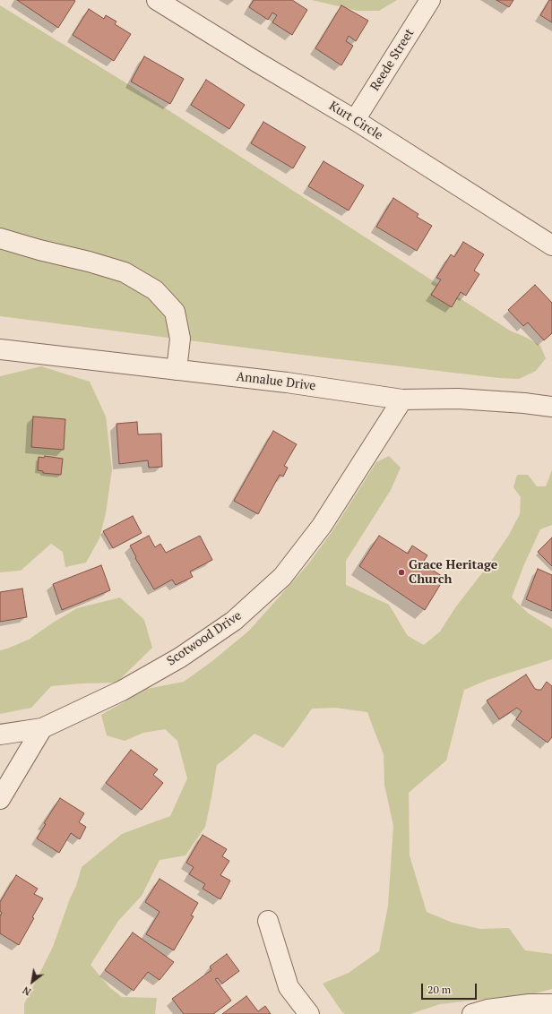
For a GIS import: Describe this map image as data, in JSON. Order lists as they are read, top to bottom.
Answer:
{
  "streets": {
    "street": [
      "Reede Street",
      "Kurt Circle",
      "Annalue Drive",
      "Scotwood Drive"
    ]
  },
  "crossings": [
    ["Reede Street", "Kurt Circle"],
    ["Annalue Drive", "Scotwood Drive"]
  ],
  "places": ["Grace Heritage Church"],
  "scale_bar": "20 m",
  "north": "bottom left"
}
